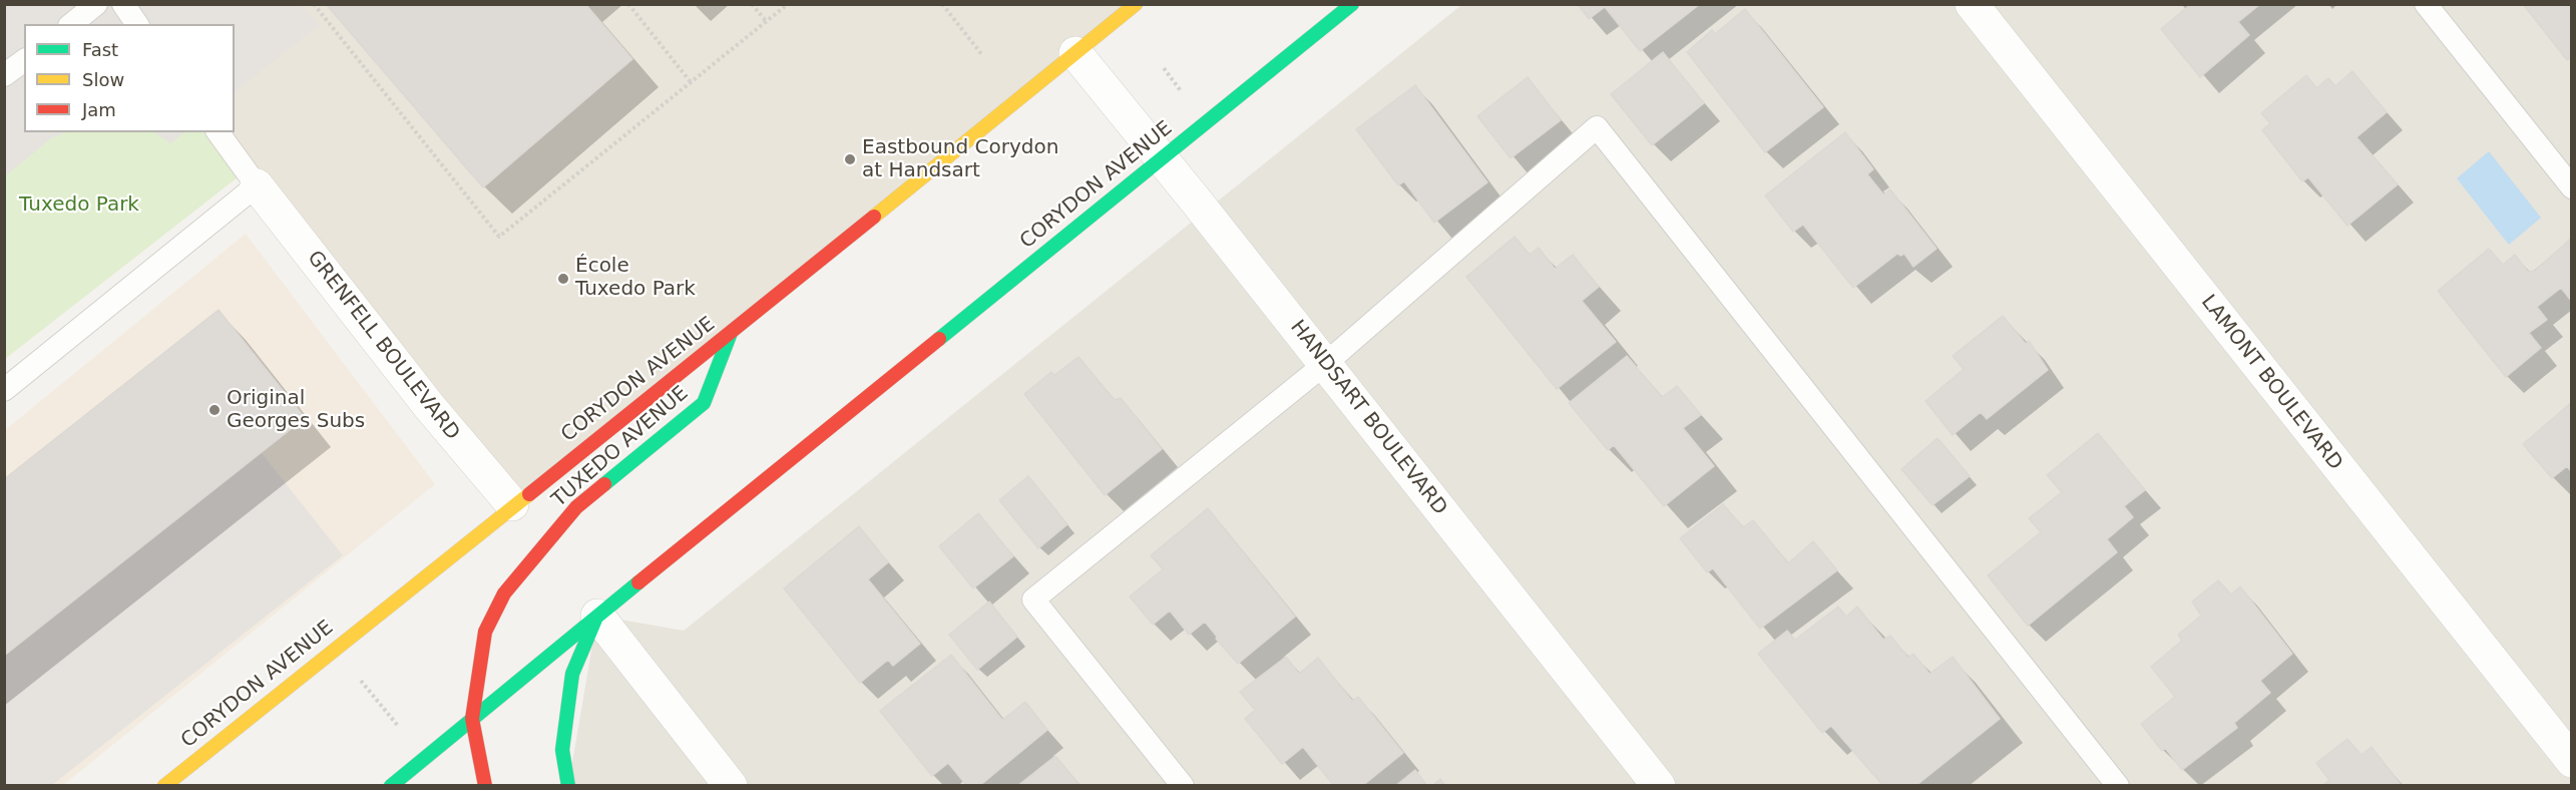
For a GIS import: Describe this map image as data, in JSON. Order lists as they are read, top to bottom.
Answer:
{
  "streets": {
    "main road": ["CORYDON AVENUE", "TUXEDO AVENUE"],
    "street": ["GRENFELL BOULEVARD", "LAMONT BOULEVARD", "HANDSART BOULEVARD"]
  },
  "crossings": [
    ["CORYDON AVENUE", "GRENFELL BOULEVARD"],
    ["CORYDON AVENUE", "HANDSART BOULEVARD"],
    ["CORYDON AVENUE", "TUXEDO AVENUE"]
  ],
  "parks": ["Tuxedo Park"],
  "places": ["Eastbound Corydon at Handsart", "École Tuxedo Park", "Original Georges Subs"],
  "legend": ["Fast", "Slow", "Jam"]
}
